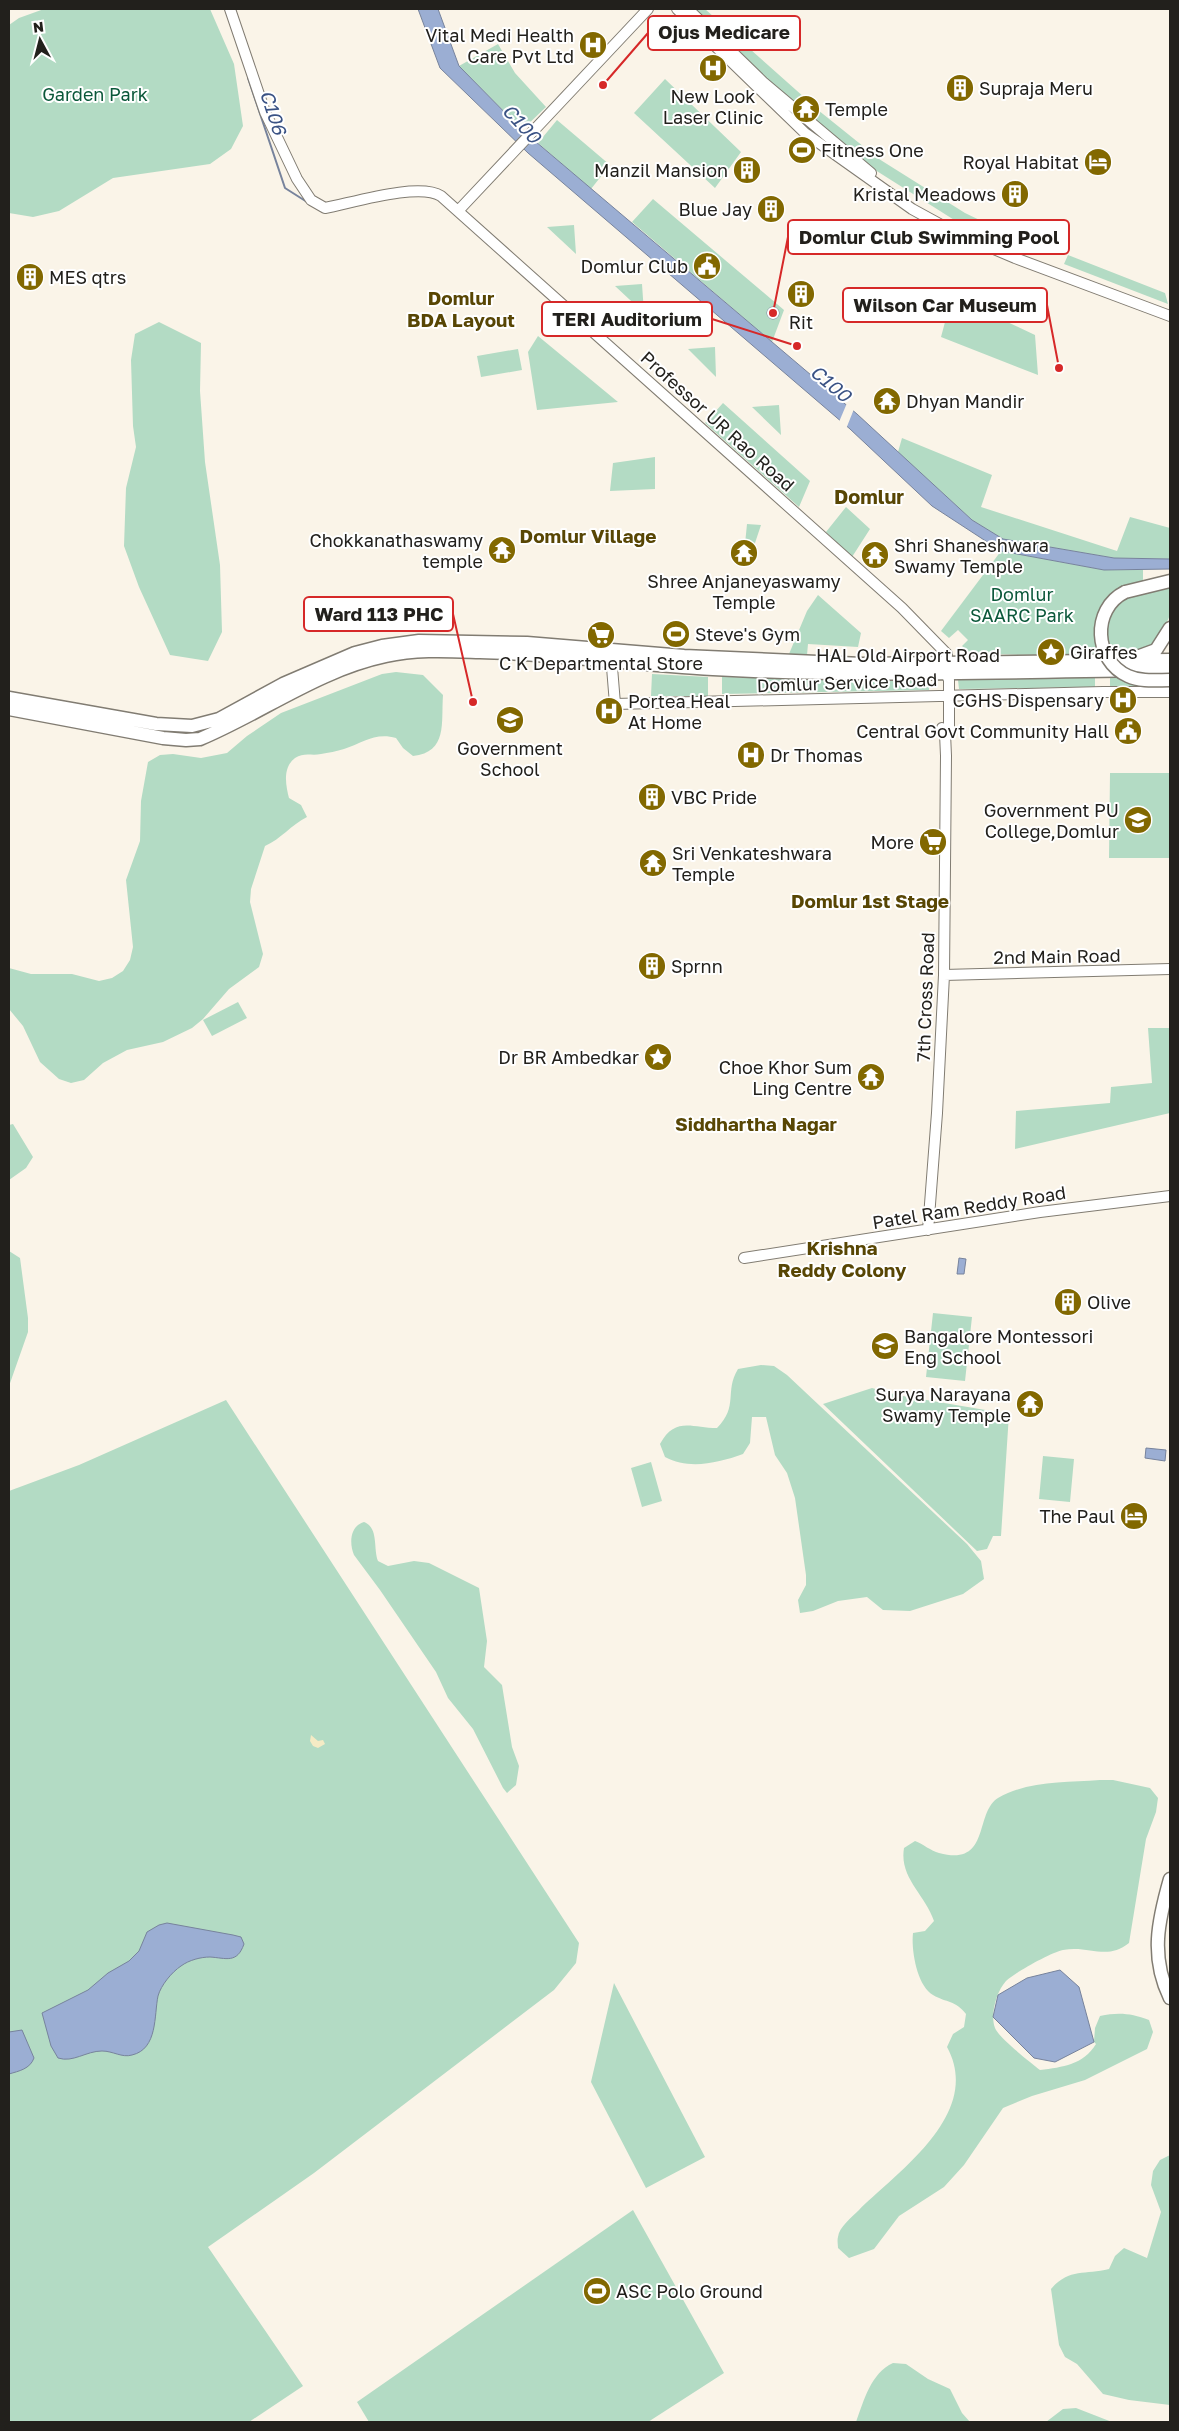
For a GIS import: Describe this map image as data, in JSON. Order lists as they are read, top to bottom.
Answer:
{
  "streets": {
    "main road": ["HAL Old Airport Road"],
    "street": [
      "Professor UR Rao Road",
      "Domlur Service Road",
      "2nd Main Road",
      "7th Cross Road",
      "Patel Ram Reddy Road"
    ]
  },
  "crossings": [
    ["Professor UR Rao Road", "HAL Old Airport Road"],
    ["Professor UR Rao Road", "7th Cross Road"],
    ["HAL Old Airport Road", "Domlur Service Road"],
    ["HAL Old Airport Road", "7th Cross Road"],
    ["Domlur Service Road", "7th Cross Road"],
    ["2nd Main Road", "7th Cross Road"],
    ["7th Cross Road", "Patel Ram Reddy Road"]
  ],
  "districts": [
    "Domlur BDA Layout",
    "Domlur",
    "Domlur Village",
    "Domlur 1st Stage",
    "Siddhartha Nagar",
    "Krishna Reddy Colony"
  ],
  "water": ["C106", "C100"],
  "parks": ["Garden Park", "Domlur SAARC Park"],
  "places": {
    "hospital": [
      "Vital Medi Health Care Pvt Ltd",
      "New Look Laser Clinic",
      "CGHS Dispensary",
      "Portea Heal At Home",
      "Dr Thomas"
    ],
    "other": [
      "Ojus Medicare",
      "Domlur Club Swimming Pool",
      "TERI Auditorium",
      "Wilson Car Museum",
      "Ward 113 PHC"
    ],
    "building": [
      "Supraja Meru",
      "Manzil Mansion",
      "Kristal Meadows",
      "Blue Jay",
      "MES qtrs",
      "Rit",
      "VBC Pride",
      "Sprnn",
      "Olive"
    ],
    "temple": [
      "Temple",
      "Dhyan Mandir",
      "Chokkanathaswamy temple",
      "Shree Anjaneyaswamy Temple",
      "Shri Shaneshwara Swamy Temple",
      "Sri Venkateshwara Temple",
      "Choe Khor Sum Ling Centre",
      "Surya Narayana Swamy Temple"
    ],
    "sports": ["Fitness One", "Steve's Gym", "ASC Polo Ground"],
    "hotel": ["Royal Habitat", "The Paul"],
    "public building": ["Domlur Club", "Central Govt Community Hall"],
    "supermarket": ["C K Departmental Store", "More"],
    "place": ["Giraffes", "Dr BR Ambedkar"],
    "school or university": ["Government School", "Government PU College,Domlur", "Bangalore Montessori Eng School"]
  },
  "north": "top"
}
